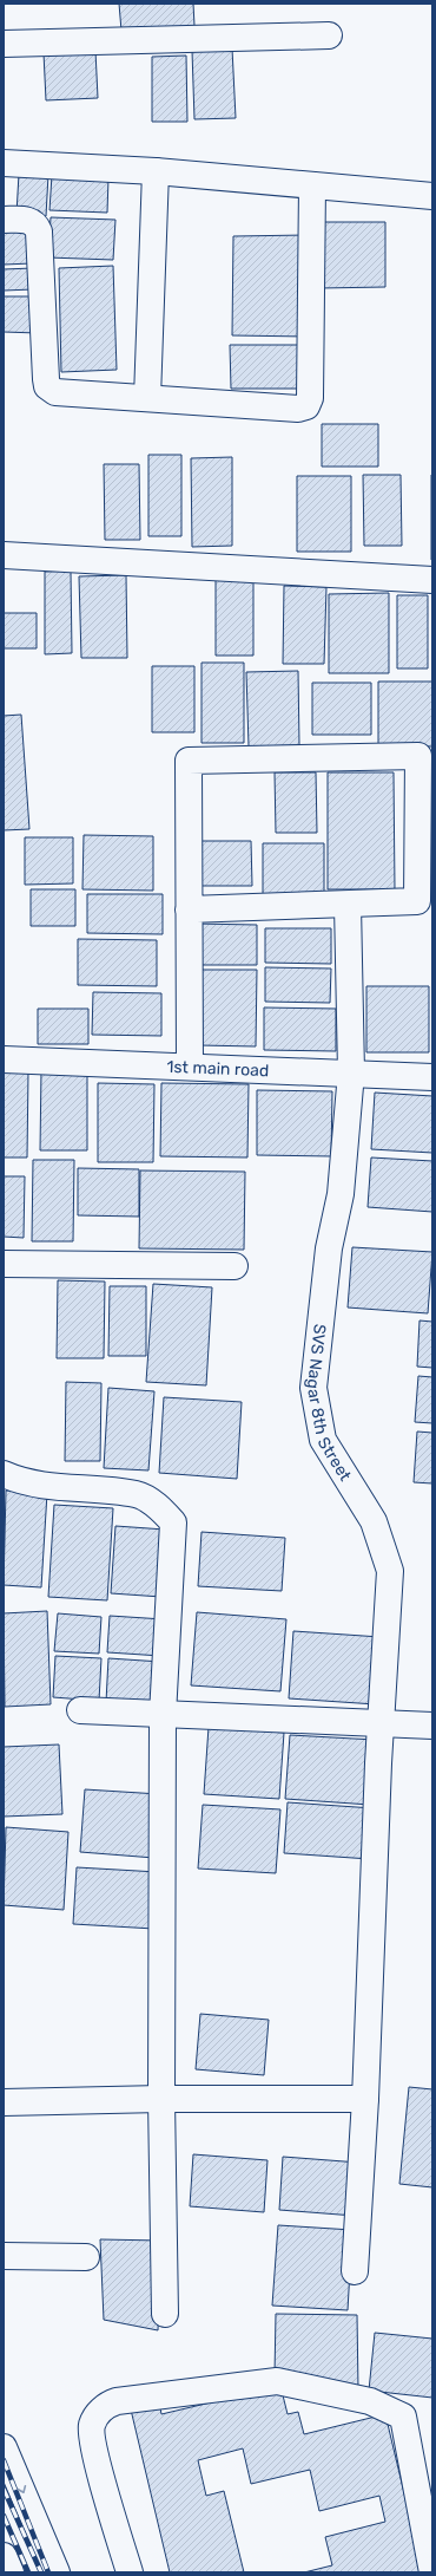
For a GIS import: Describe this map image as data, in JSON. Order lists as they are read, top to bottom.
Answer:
{
  "streets": {
    "street": ["1st main road", "SVS Nagar 8th Street"]
  },
  "crossings": [
    ["1st main road", "SVS Nagar 8th Street"]
  ]
}
